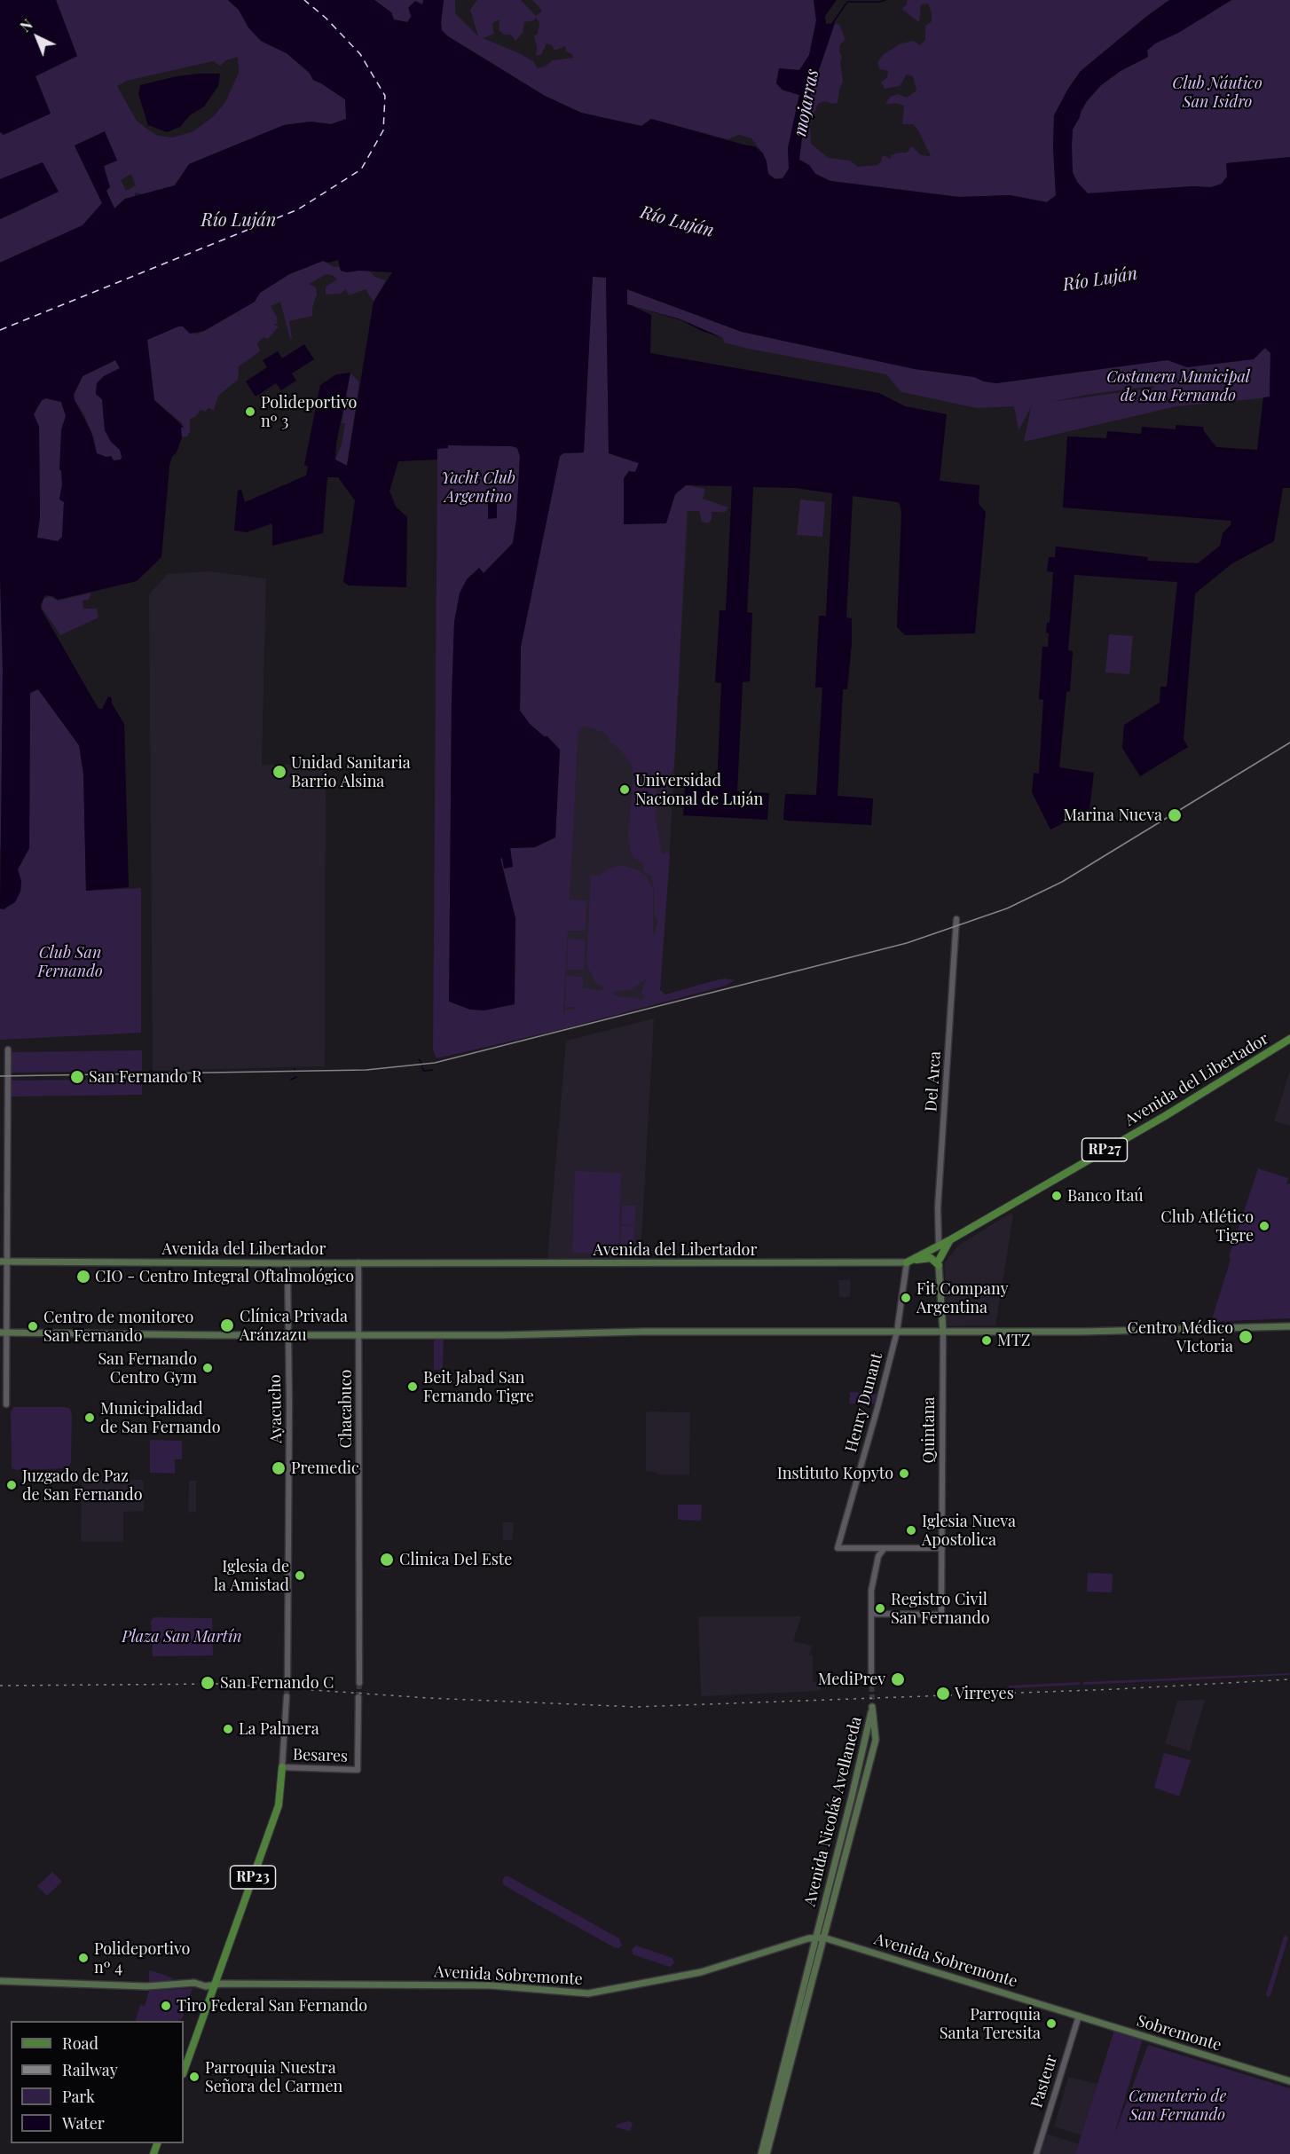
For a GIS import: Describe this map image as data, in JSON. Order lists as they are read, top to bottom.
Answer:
{
  "streets": {
    "main road": [
      "Avenida del Libertador",
      "RP27",
      "Quintana",
      "Avenida Nicolás Avellaneda",
      "RP23",
      "Avenida Sobremonte",
      "Sobremonte"
    ],
    "street": [
      "Del Arca",
      "Henry Dunant",
      "Ayacucho",
      "Chacabuco",
      "Besares",
      "Pasteur"
    ]
  },
  "crossings": [
    ["Avenida del Libertador", "Del Arca"],
    ["Avenida del Libertador", "RP27"],
    ["Avenida del Libertador", "Henry Dunant"],
    ["Avenida del Libertador", "Ayacucho"],
    ["Avenida del Libertador", "Chacabuco"],
    ["Avenida del Libertador", "Quintana"],
    ["Del Arca", "Quintana"],
    ["RP27", "Henry Dunant"],
    ["RP27", "Quintana"],
    ["Besares", "RP23"],
    ["Avenida Nicolás Avellaneda", "Avenida Sobremonte"],
    ["RP23", "Avenida Sobremonte"],
    ["Avenida Sobremonte", "Sobremonte"],
    ["Sobremonte", "Pasteur"]
  ],
  "water": ["mojarras", "Río Luján"],
  "parks": [
    "Club Náutico San Isidro",
    "Costanera Municipal de San Fernando",
    "Yacht Club Argentino",
    "Club San Fernando",
    "Plaza San Martín",
    "Cementerio de San Fernando"
  ],
  "places": [
    "Polideportivo nº 3",
    "Unidad Sanitaria Barrio Alsina",
    "Universidad Nacional de Luján",
    "Marina Nueva",
    "San Fernando R",
    "Banco Itaú",
    "Club Atlético Tigre",
    "CIO - Centro Integral Oftalmológico",
    "Fit Company Argentina",
    "Clínica Privada Aránzazu",
    "Centro de monitoreo San Fernando",
    "Centro Médico VIctoria",
    "MTZ",
    "San Fernando Centro Gym",
    "Beit Jabad San Fernando Tigre",
    "Municipalidad de San Fernando",
    "Premedic",
    "Instituto Kopyto",
    "Juzgado de Paz de San Fernando",
    "Iglesia Nueva Apostolica",
    "Clinica Del Este",
    "Iglesia de la Amistad",
    "Registro Civil San Fernando",
    "MediPrev",
    "San Fernando C",
    "Virreyes",
    "La Palmera",
    "Polideportivo nº 4",
    "Tiro Federal San Fernando",
    "Parroquia Santa Teresita",
    "Parroquia Nuestra Señora del Carmen"
  ],
  "legend": [
    "Road",
    "Railway",
    "Park",
    "Water"
  ],
  "north": "top left"
}
